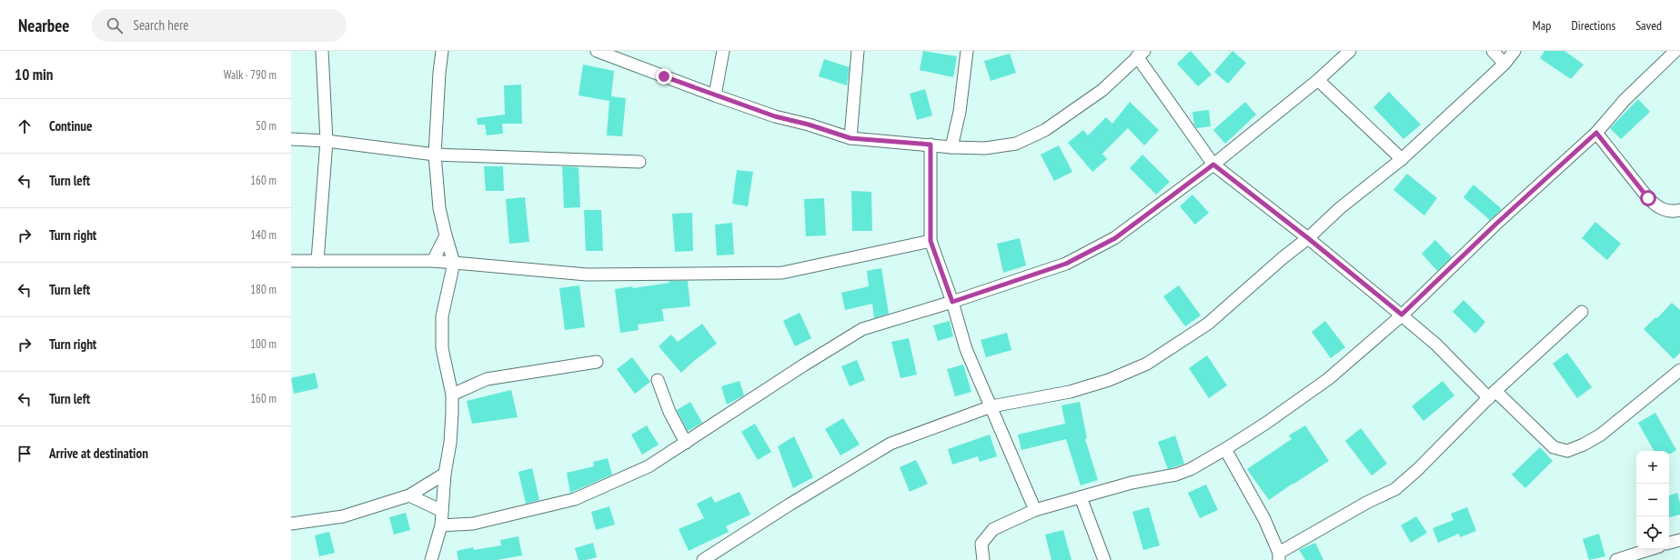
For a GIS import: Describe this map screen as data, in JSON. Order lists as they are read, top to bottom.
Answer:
{
  "page": {
    "header": "Nearbee",
    "search": "Search here",
    "nav": ["Map", "Directions", "Saved"],
    "heading": ["10 min", "Walk · 790 m"],
    "list": [
      ["Continue", "50 m"],
      ["Turn left", "160 m"],
      ["Turn right", "140 m"],
      ["Turn left", "180 m"],
      ["Turn right", "100 m"],
      ["Turn left", "160 m"],
      "Arrive at destination"
    ],
    "map_buttons": ["+", "−"]
  }
}
